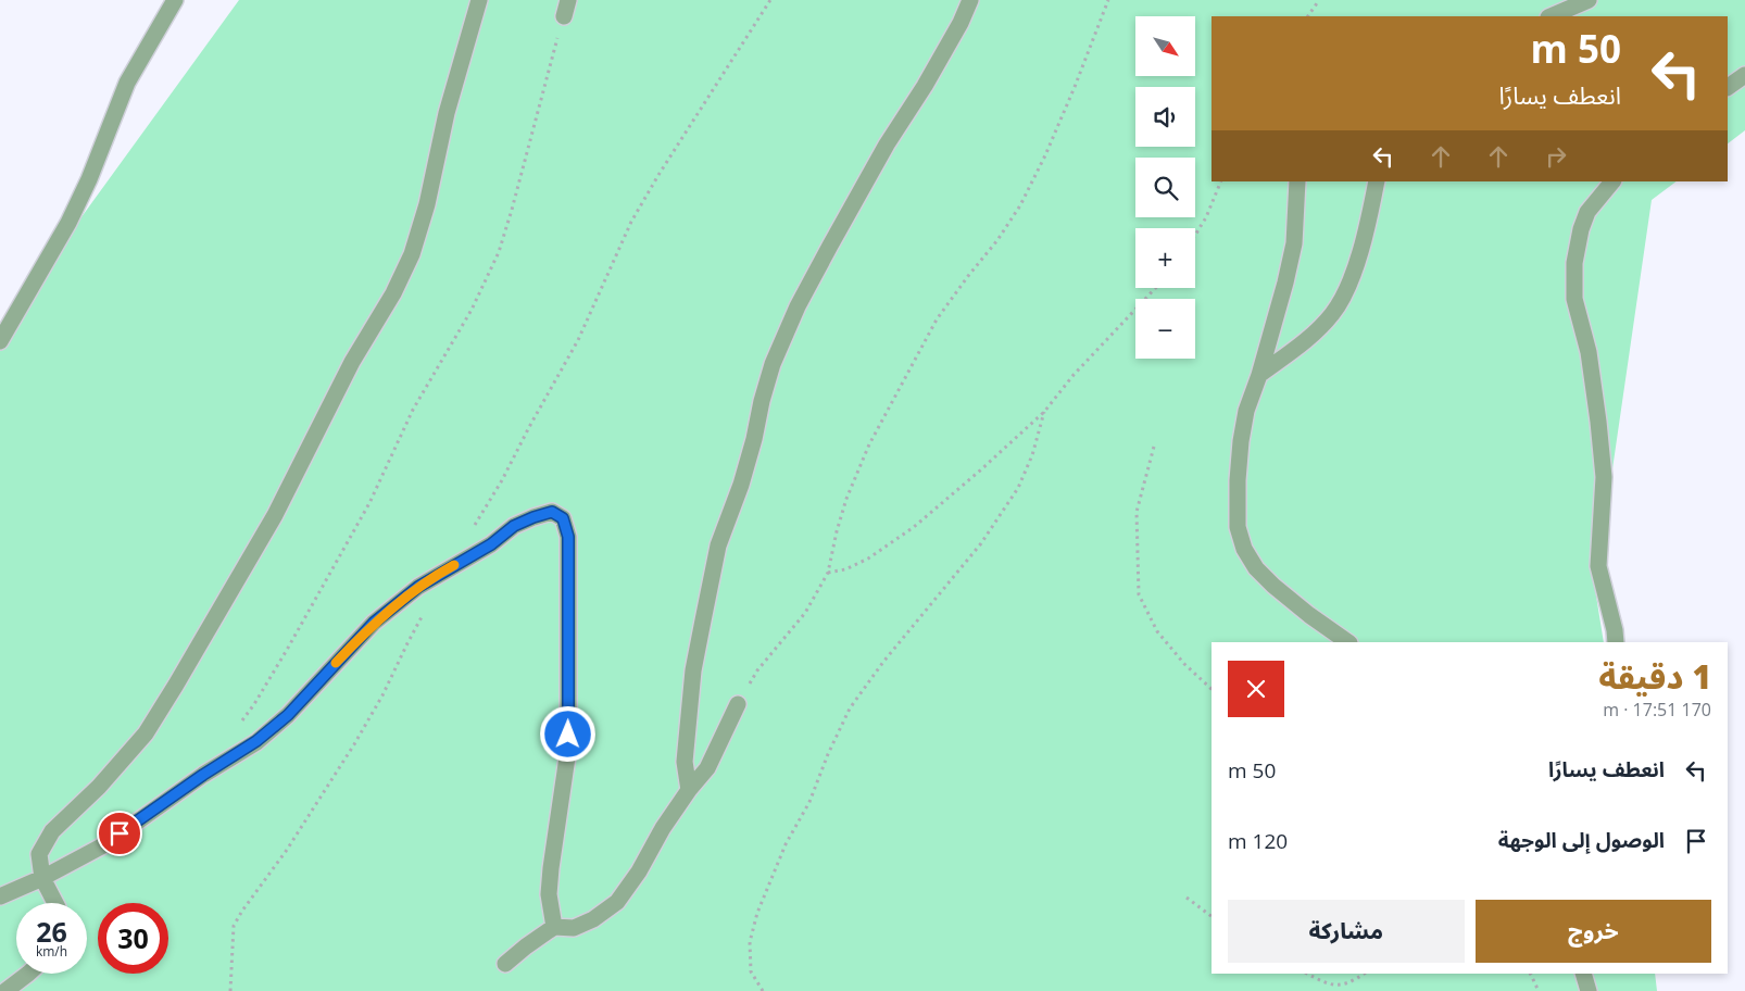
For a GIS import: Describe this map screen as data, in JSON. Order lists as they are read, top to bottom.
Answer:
{
  "north": "bottom right",
  "page": {
    "map_buttons": ["+", "−"],
    "turn": ["50 m", "انعطف يسارًا"],
    "heading": ["1 دقيقة", "170 m · 17:51"],
    "list": [
      {
        "name": "انعطف يسارًا",
        "value": "50 m"
      },
      {
        "name": "الوصول إلى الوجهة",
        "value": "120 m"
      }
    ],
    "buttons": ["خروج", "مشاركة"],
    "speed": "26 km/h",
    "limit": "30"
  }
}
